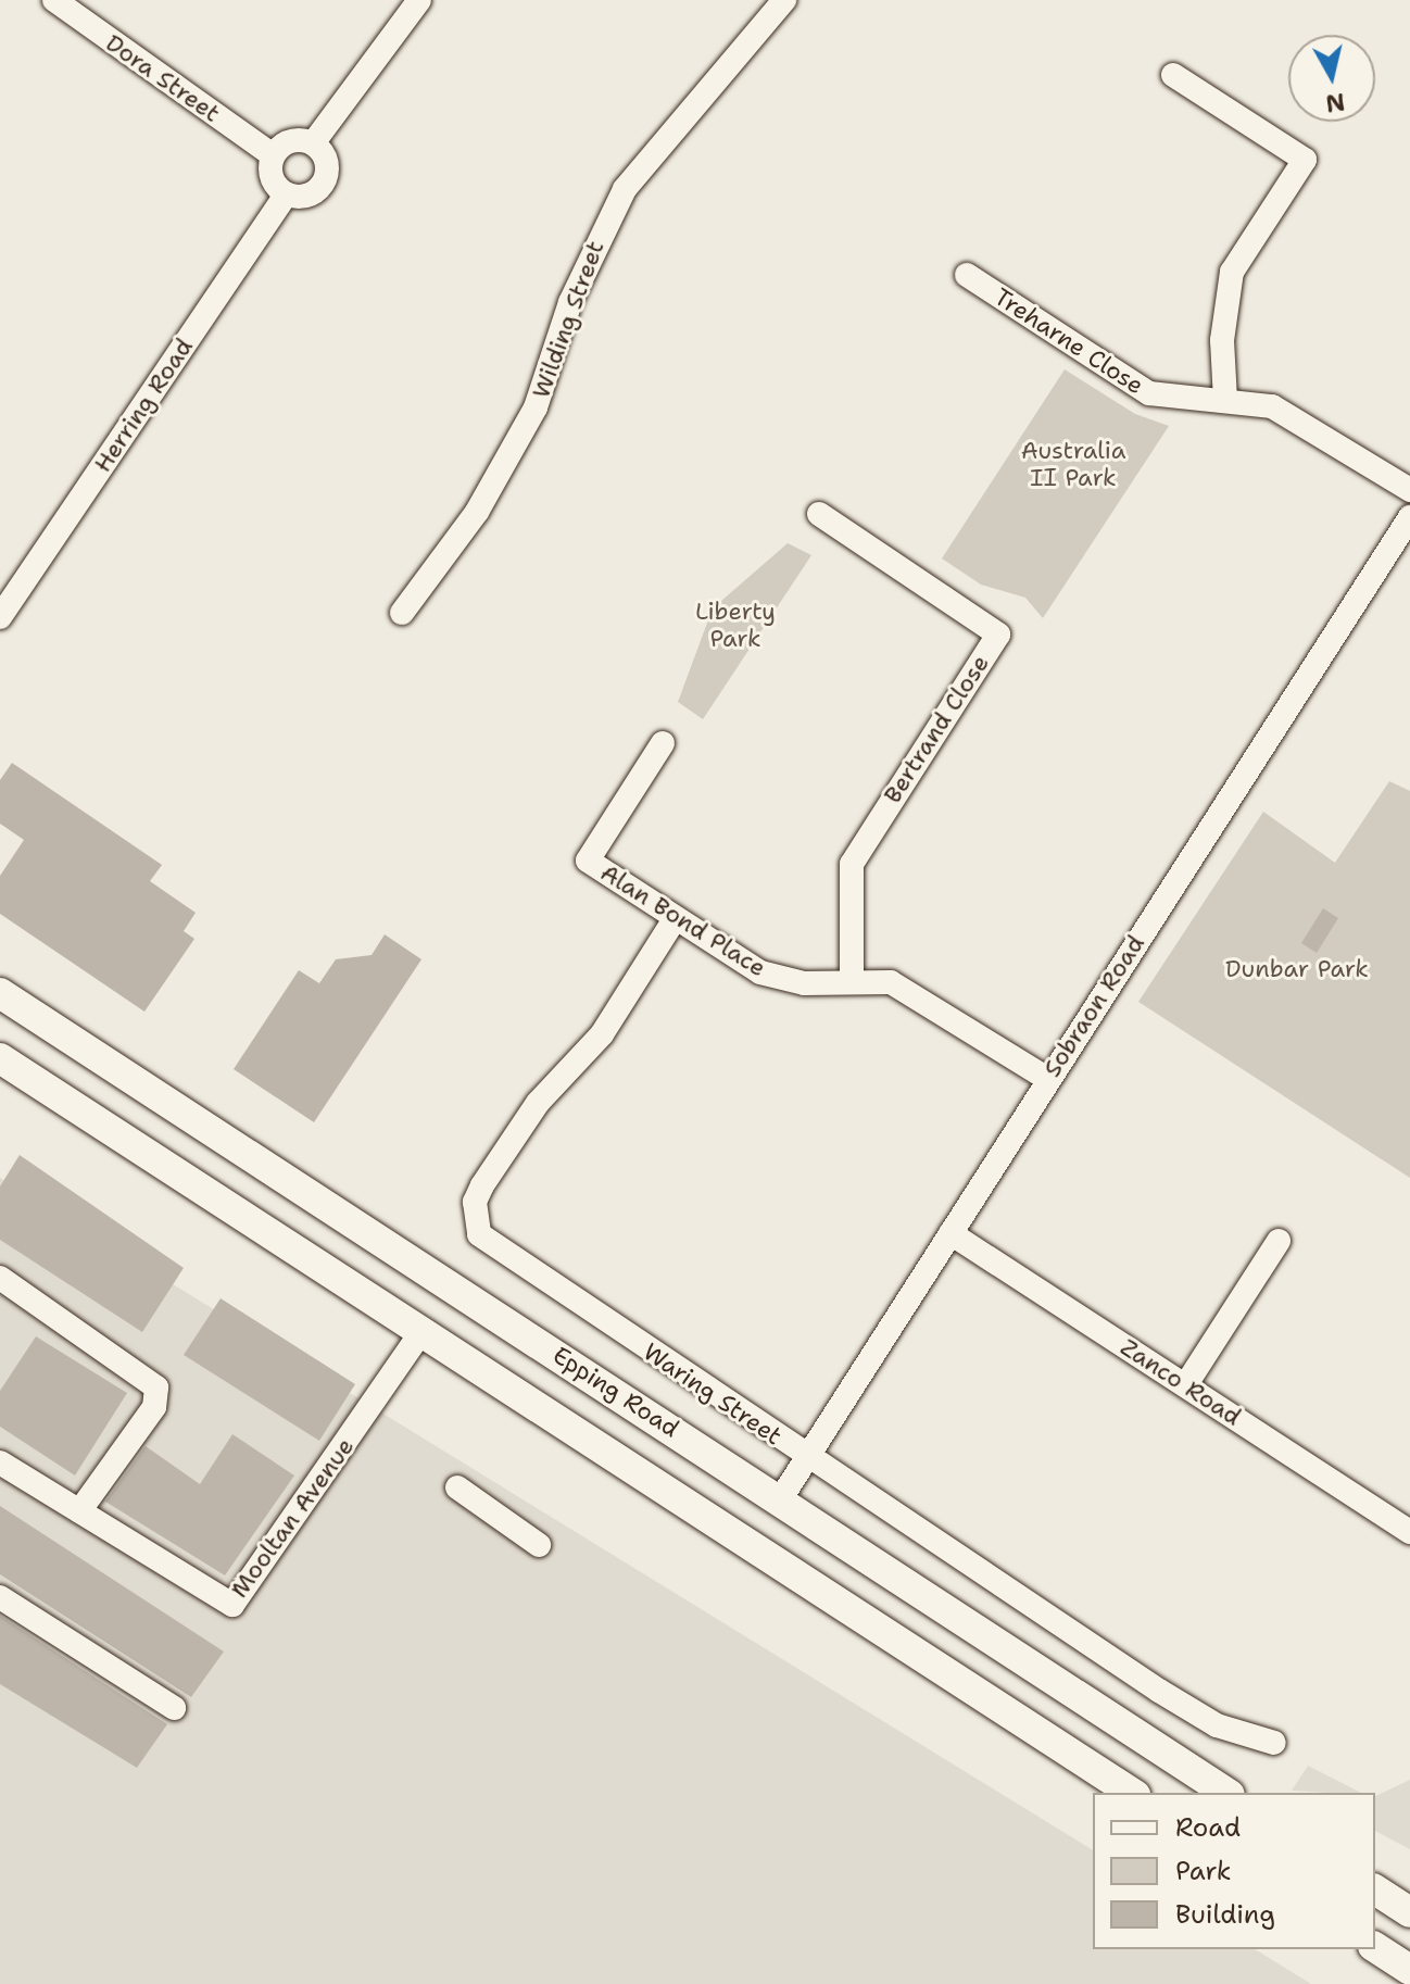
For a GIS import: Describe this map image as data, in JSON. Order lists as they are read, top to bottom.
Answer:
{
  "streets": {
    "main road": ["Epping Road"],
    "street": [
      "Dora Street",
      "Wilding Street",
      "Treharne Close",
      "Herring Road",
      "Bertrand Close",
      "Alan Bond Place",
      "Sobraon Road",
      "Zanco Road",
      "Waring Street",
      "Mooltan Avenue"
    ]
  },
  "crossings": [
    ["Dora Street", "Herring Road"],
    ["Bertrand Close", "Alan Bond Place"],
    ["Alan Bond Place", "Sobraon Road"],
    ["Alan Bond Place", "Waring Street"],
    ["Sobraon Road", "Zanco Road"],
    ["Sobraon Road", "Epping Road"],
    ["Sobraon Road", "Waring Street"]
  ],
  "parks": ["Australia II Park", "Liberty Park", "Dunbar Park"],
  "legend": ["Road", "Park", "Building"],
  "north": "bottom"
}
